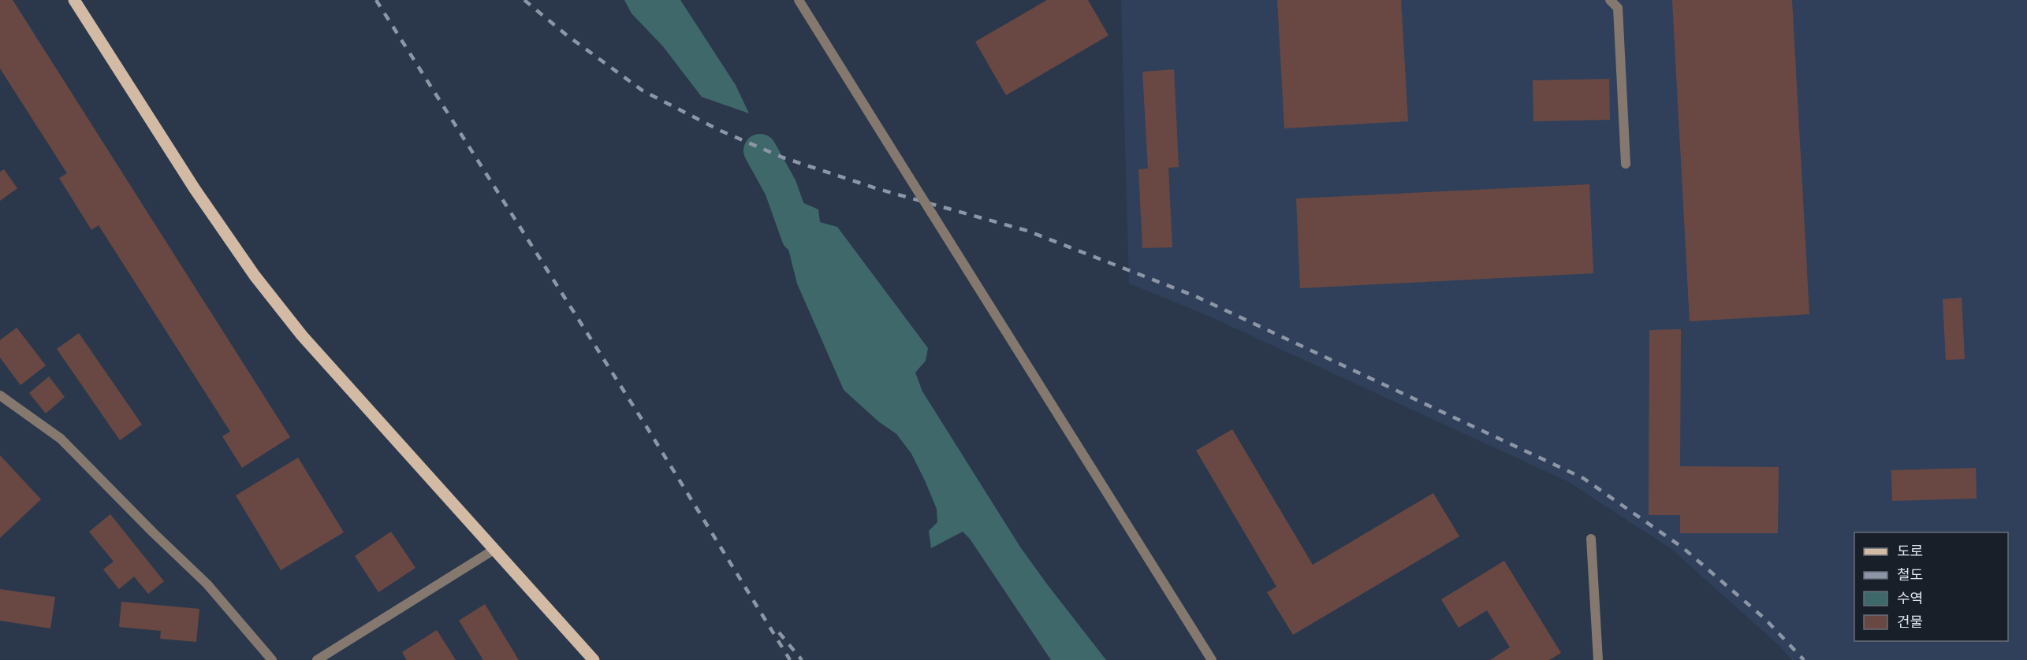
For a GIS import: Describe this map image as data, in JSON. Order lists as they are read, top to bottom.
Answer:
{
  "legend": [
    "도로",
    "철도",
    "수역",
    "건물"
  ]
}
